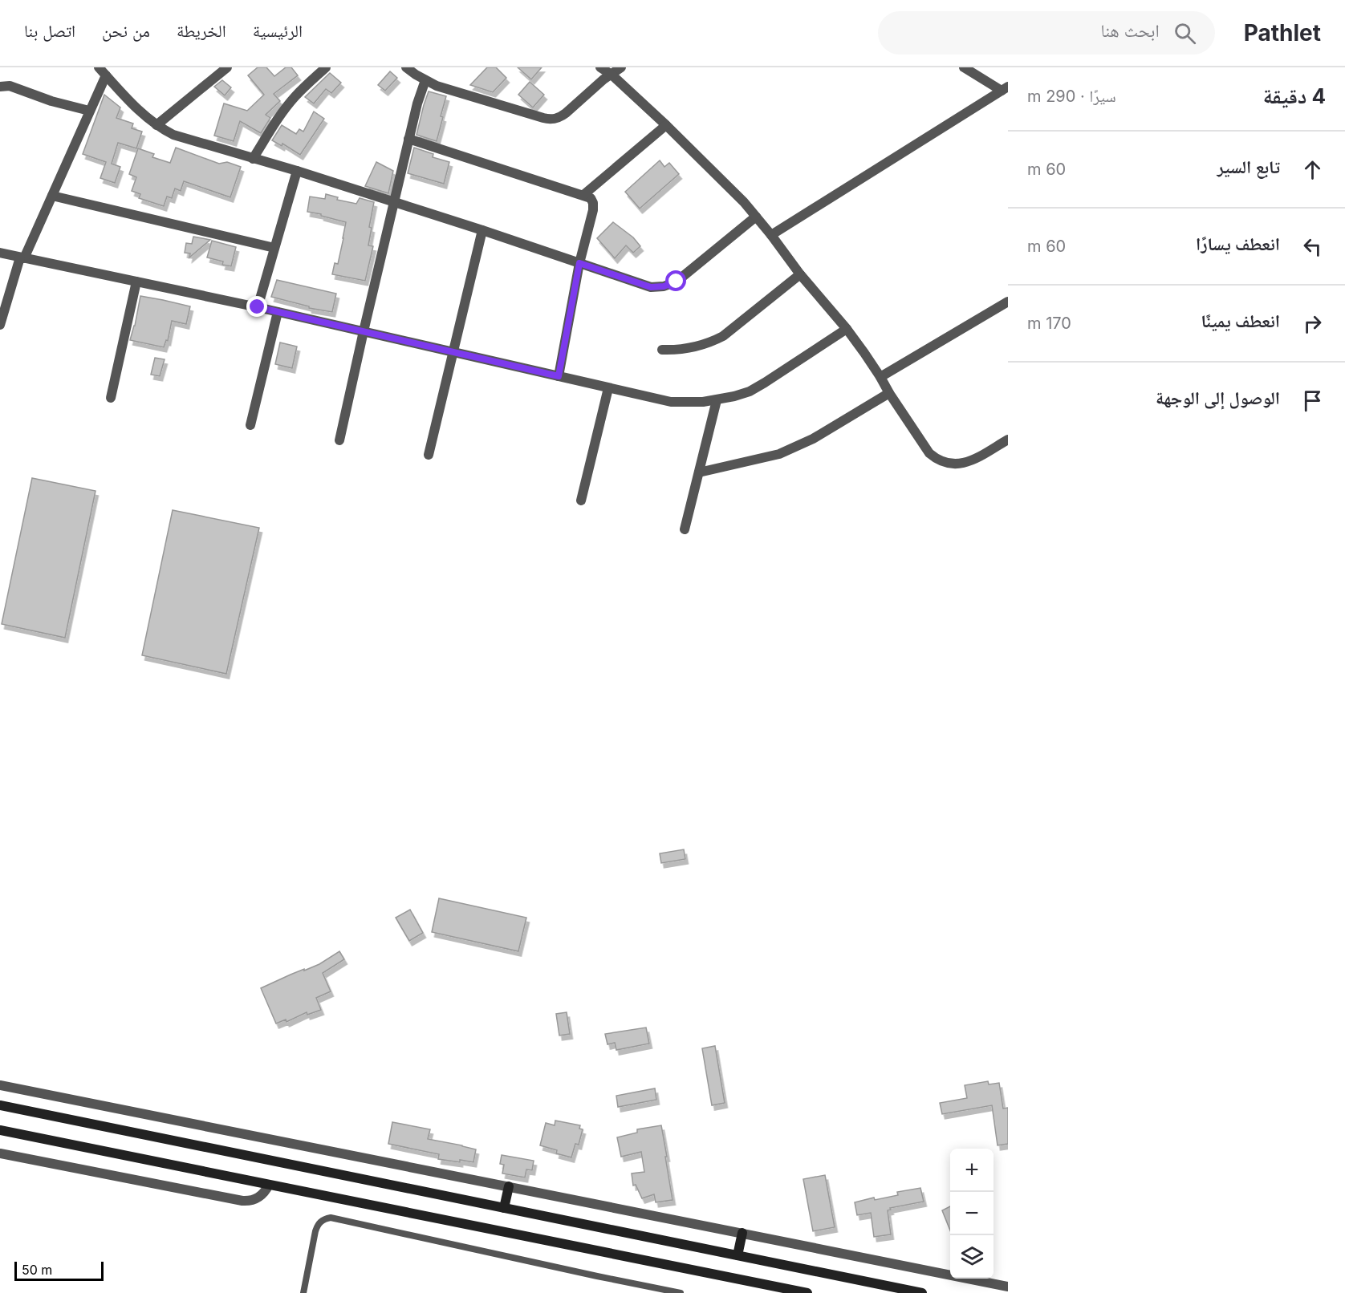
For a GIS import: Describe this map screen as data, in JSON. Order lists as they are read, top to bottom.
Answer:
{
  "scale_bar": "50 m",
  "page": {
    "header": "Pathlet",
    "search": "ابحث هنا",
    "nav": [
      "الرئيسية",
      "الخريطة",
      "من نحن",
      "اتصل بنا"
    ],
    "heading": ["4 دقيقة", "سيرًا · 290 m"],
    "list": [
      ["تابع السير", "60 m"],
      ["انعطف يسارًا", "60 m"],
      ["انعطف يمينًا", "170 m"],
      "الوصول إلى الوجهة"
    ],
    "map_buttons": ["+", "−"],
    "scale": "50 m"
  }
}
